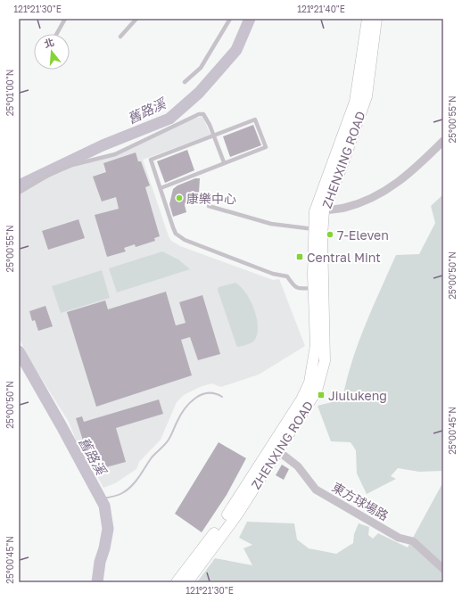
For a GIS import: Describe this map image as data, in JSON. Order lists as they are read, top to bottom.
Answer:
{
  "streets": {
    "street": ["ZHENXING ROAD", "東方球場路"]
  },
  "crossings": [
    ["ZHENXING ROAD", "東方球場路"]
  ],
  "water": ["舊路溪"],
  "places": {
    "other": ["康樂中心", "7-Eleven"],
    "transit": ["Central Mint", "Jiulukeng"]
  },
  "north": "top",
  "coordinates": [
    "121°21'30\"E",
    "121°21'40\"E",
    "25°01'00\"N",
    "25°00'55\"N",
    "25°00'50\"N",
    "25°00'45\"N"
  ]
}
